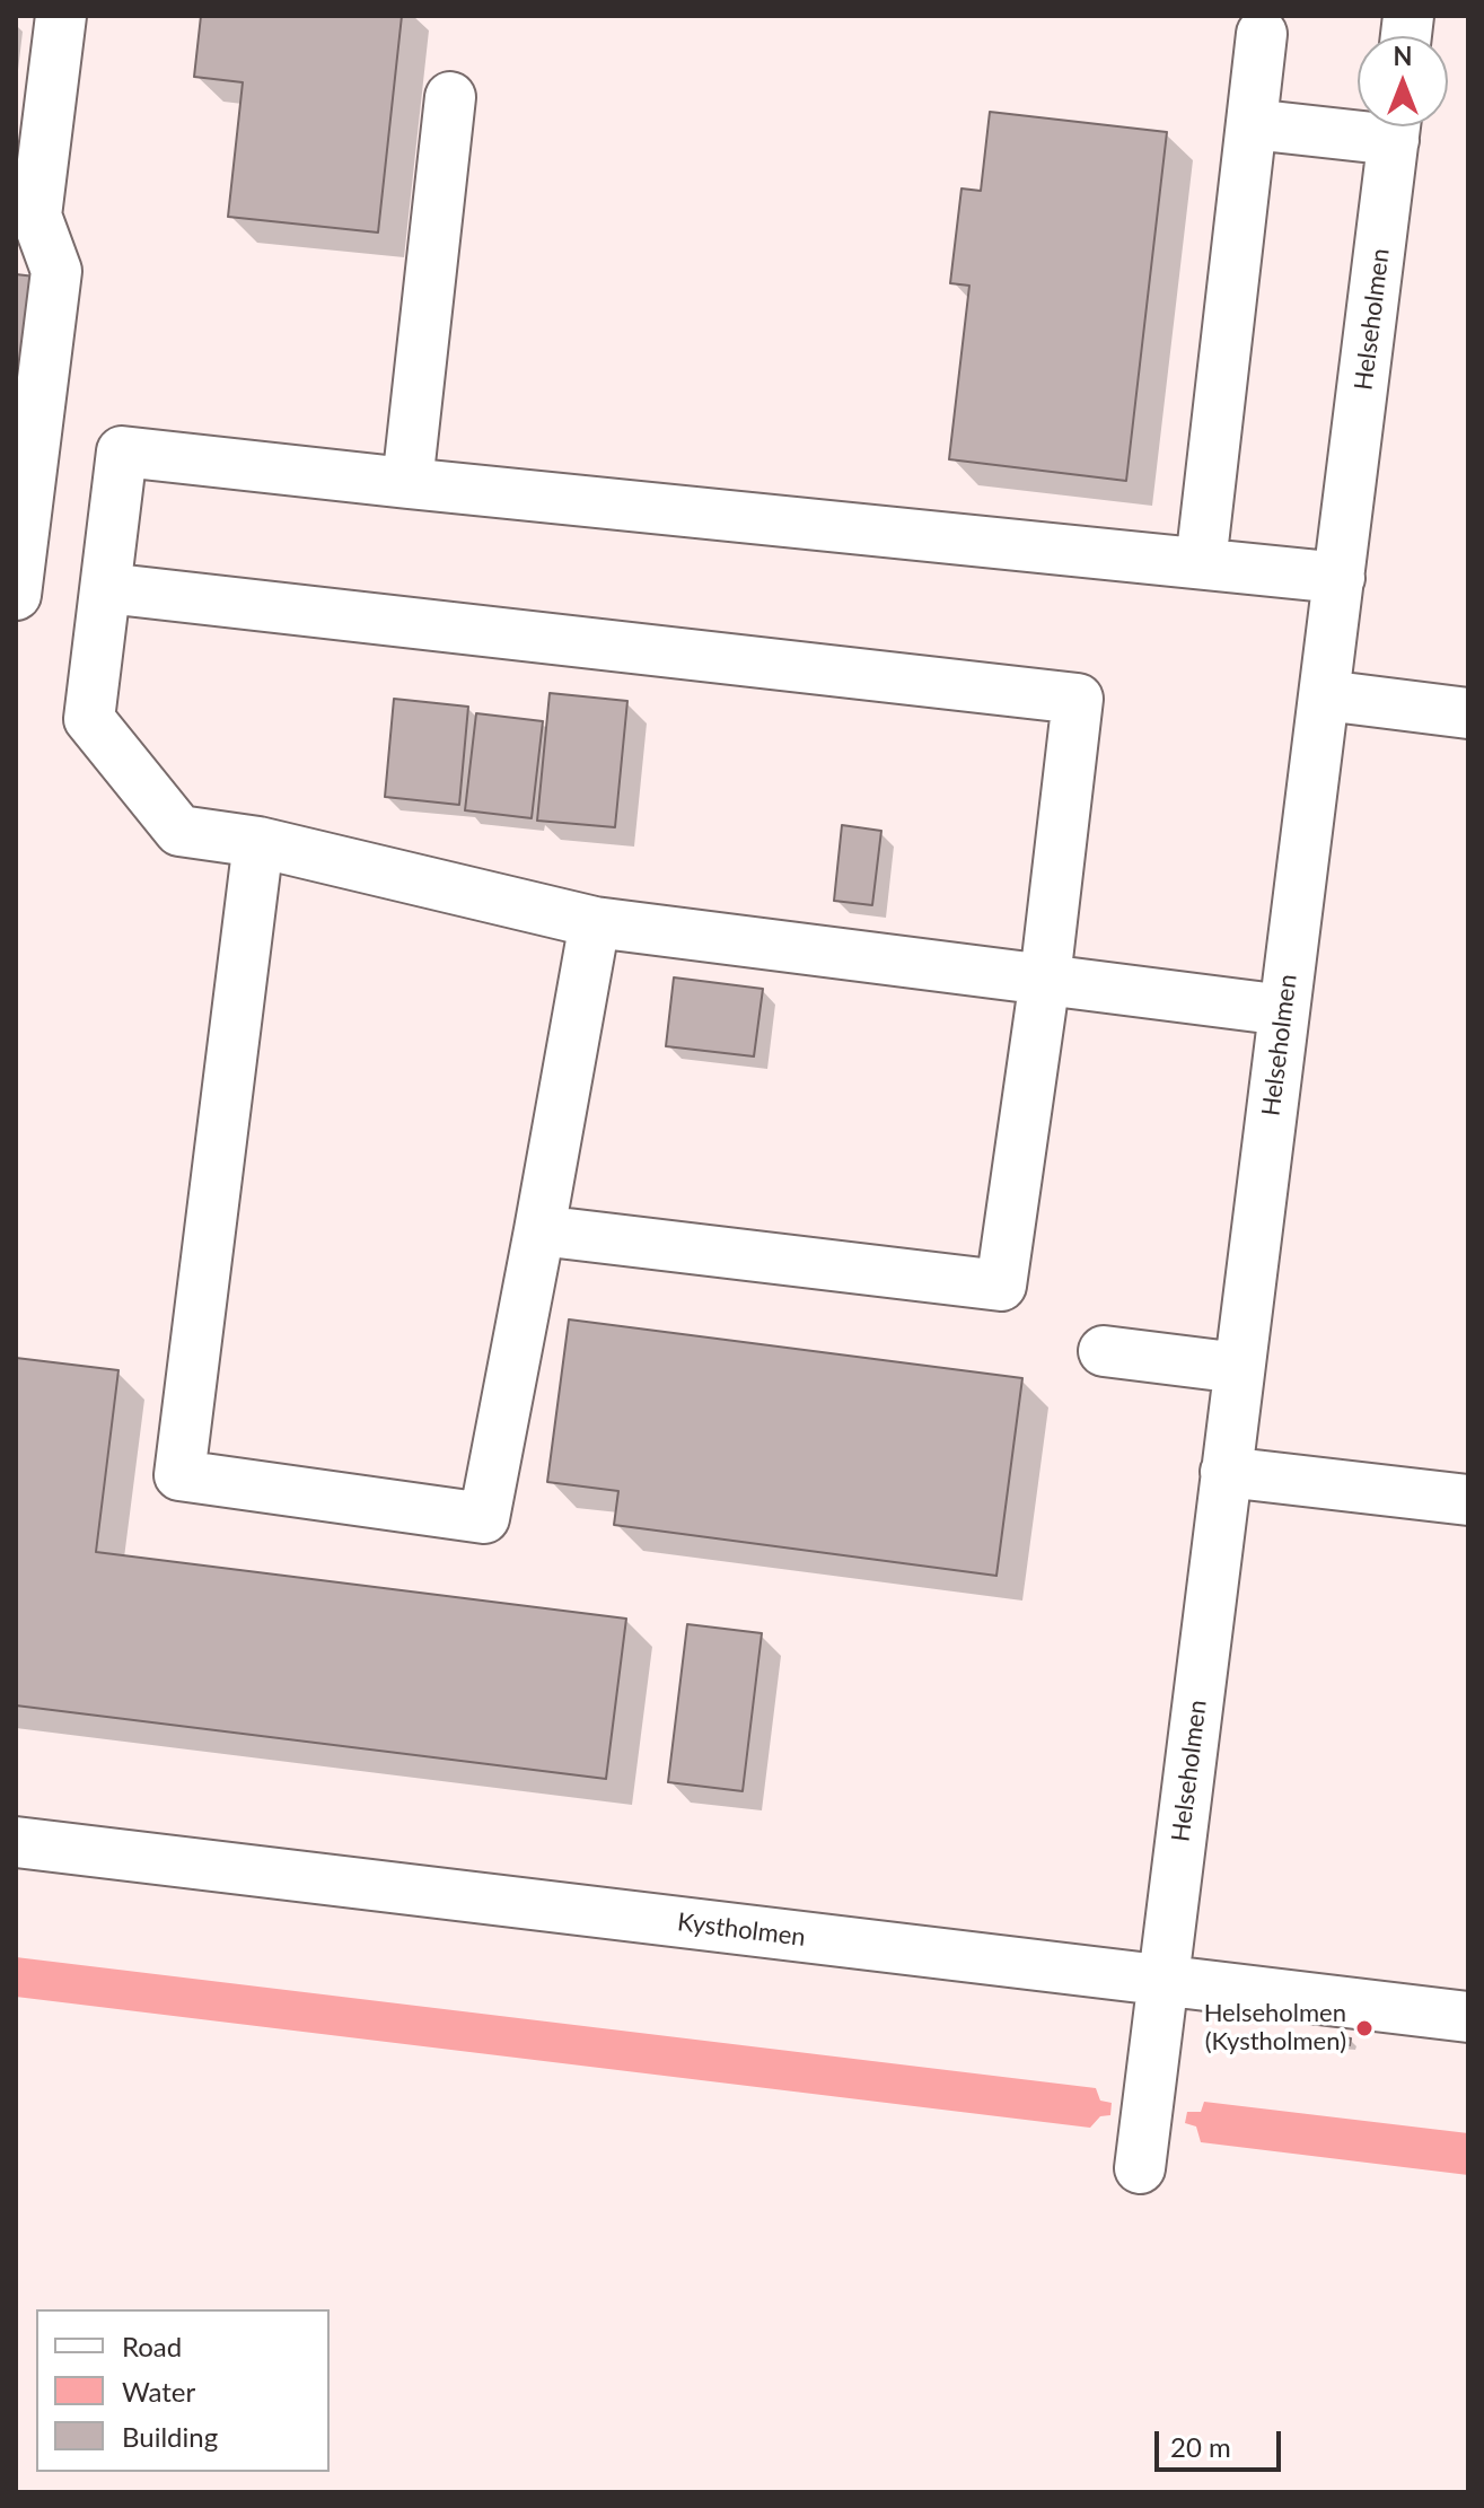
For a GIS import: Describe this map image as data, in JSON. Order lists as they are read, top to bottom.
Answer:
{
  "streets": {
    "street": ["Helseholmen", "Kystholmen"]
  },
  "crossings": [
    ["Helseholmen", "Kystholmen"]
  ],
  "places": ["Helseholmen (Kystholmen)"],
  "legend": ["Road", "Water", "Building"],
  "scale_bar": "20 m",
  "north": "top"
}
